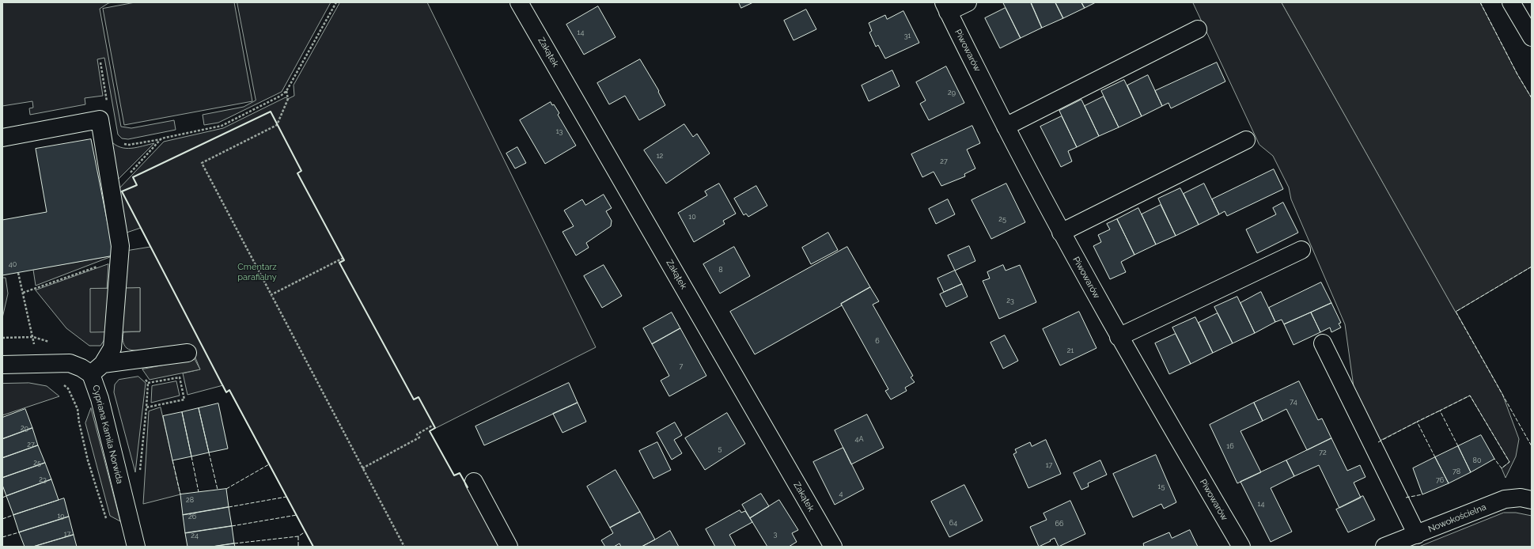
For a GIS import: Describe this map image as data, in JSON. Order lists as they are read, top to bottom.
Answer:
{
  "streets": {
    "street": [
      "Piwowarów",
      "Zakątek",
      "Cypriana Kamila Norwida",
      "Nowokościelna"
    ]
  },
  "parks": ["Cmentarz parafialny"],
  "house_numbers": [
    "14",
    "31",
    "29",
    "13",
    "12",
    "27",
    "10",
    "25",
    "40",
    "8",
    "23",
    "6",
    "21",
    "7",
    "74",
    "29",
    "4A",
    "27",
    "16",
    "5",
    "72",
    "80",
    "25",
    "17",
    "78",
    "23",
    "76",
    "15",
    "4",
    "28",
    "14",
    "19",
    "26",
    "64",
    "66",
    "17",
    "3",
    "24"
  ]
}
